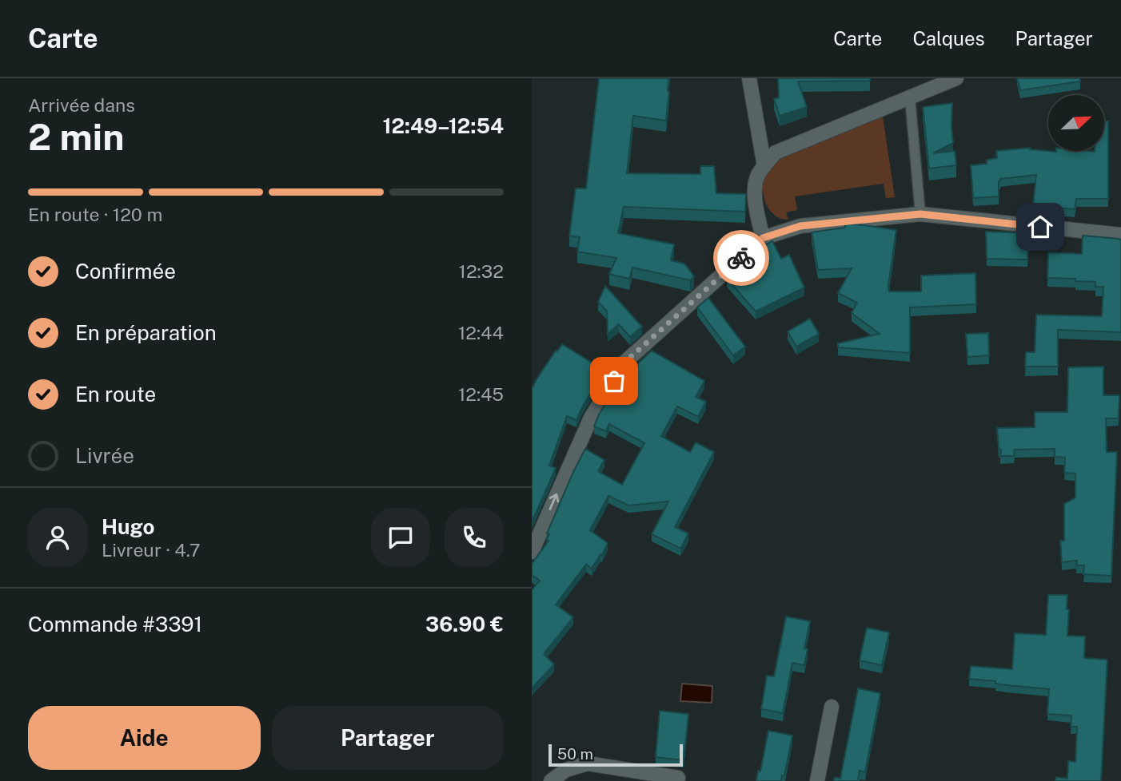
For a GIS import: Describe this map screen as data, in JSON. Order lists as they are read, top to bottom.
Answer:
{
  "scale_bar": "50 m",
  "north": "top right",
  "page": {
    "header": "Carte",
    "nav": ["Carte", "Calques", "Partager"],
    "heading": ["2 min", "Arrivée dans", "12:49–12:54"],
    "panel": [
      "Hugo",
      "Livreur · 4.7",
      "Commande #3391",
      "36.90 €"
    ],
    "bar": "En route · 120 m",
    "list": [
      ["Confirmée", "12:32"],
      ["En préparation", "12:44"],
      ["En route", "12:45"],
      "Livrée"
    ],
    "buttons": ["Aide", "Partager"],
    "scale": "50 m"
  }
}
